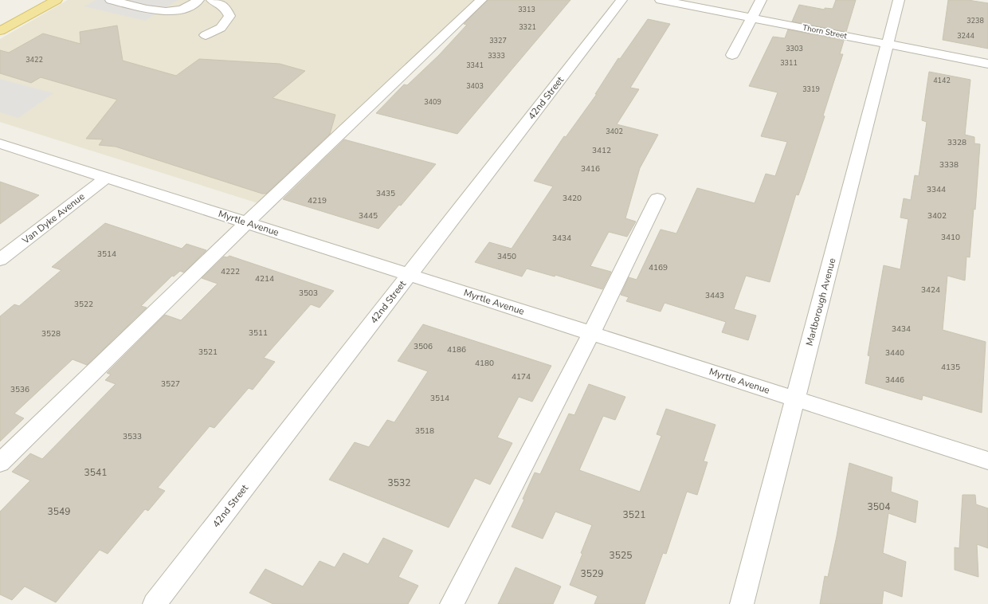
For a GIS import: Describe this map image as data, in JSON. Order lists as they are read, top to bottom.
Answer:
{
  "streets": {
    "street": [
      "Thorn Street",
      "42nd Street",
      "Van Dyke Avenue",
      "Myrtle Avenue",
      "Marlborough Avenue"
    ]
  },
  "crossings": [
    ["Thorn Street", "Marlborough Avenue"],
    ["42nd Street", "Myrtle Avenue"],
    ["Van Dyke Avenue", "Myrtle Avenue"],
    ["Myrtle Avenue", "Marlborough Avenue"]
  ],
  "house_numbers": [
    "3313",
    "3238",
    "3321",
    "3244",
    "3327",
    "3303",
    "3333",
    "3422",
    "3311",
    "3341",
    "4142",
    "3403",
    "3319",
    "3409",
    "3402",
    "3328",
    "3412",
    "3338",
    "3416",
    "3344",
    "3435",
    "3420",
    "4219",
    "3445",
    "3402",
    "3410",
    "3434",
    "3514",
    "3450",
    "4169",
    "4222",
    "4214",
    "3424",
    "3503",
    "3443",
    "3522",
    "3434",
    "3511",
    "3528",
    "3506",
    "4186",
    "3521",
    "3440",
    "4180",
    "4135",
    "4174",
    "3446",
    "3527",
    "3536",
    "3514",
    "3518",
    "3533",
    "3541",
    "3532",
    "3504",
    "3549",
    "3521",
    "3525",
    "3529"
  ]
}
